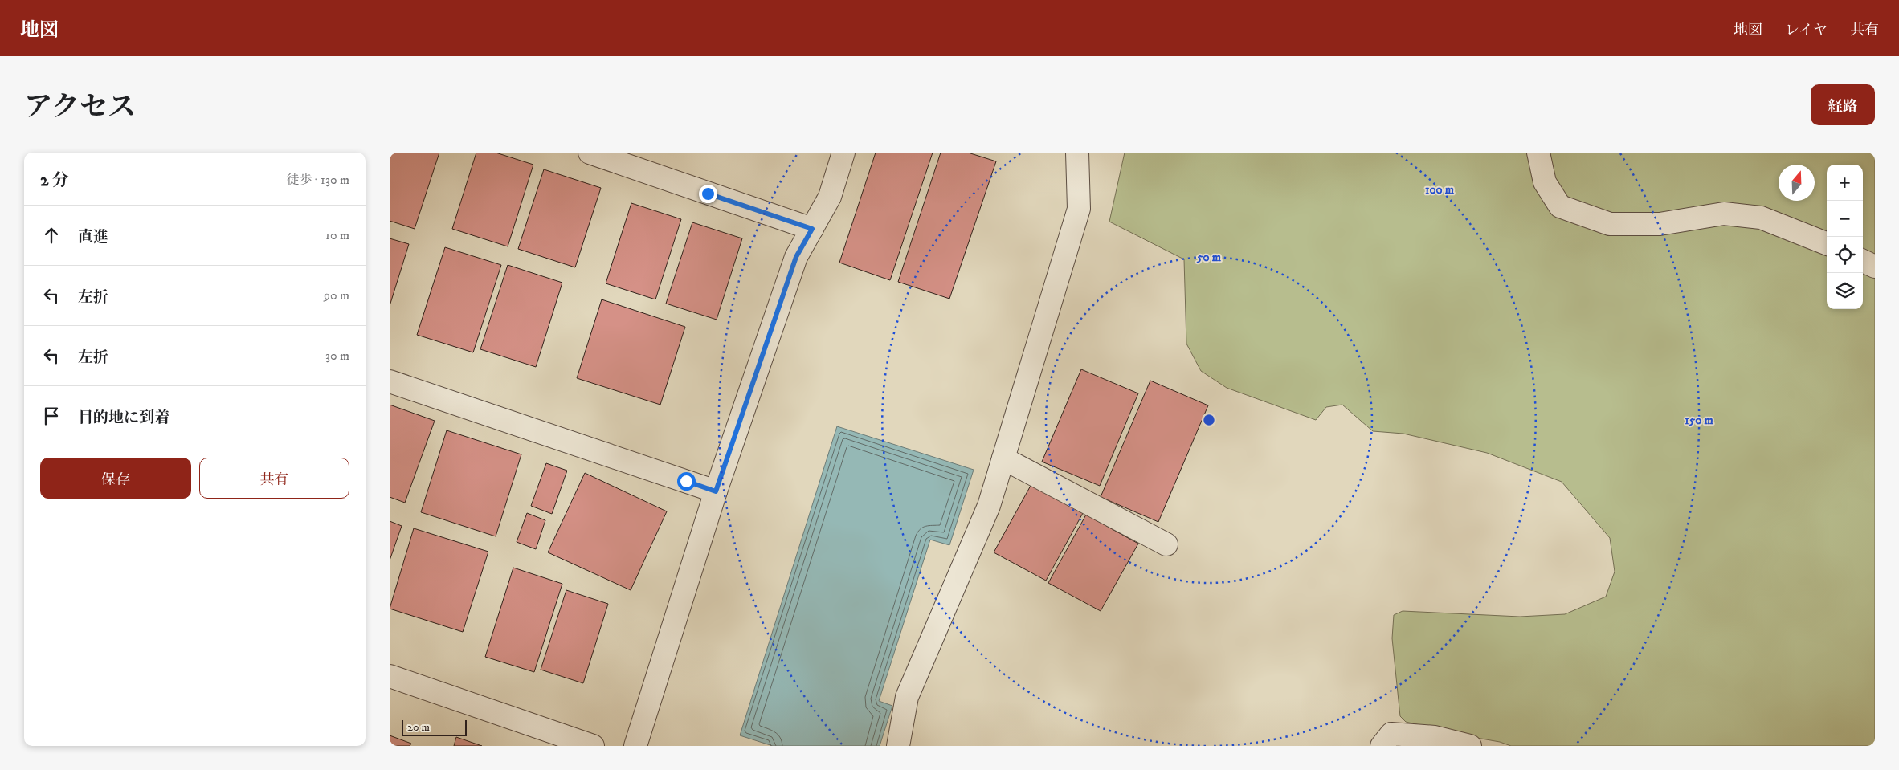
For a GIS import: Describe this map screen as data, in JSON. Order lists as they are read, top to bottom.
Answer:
{
  "scale_bar": "20 m",
  "north": "top",
  "page": {
    "header": "地図",
    "nav": ["地図", "レイヤ", "共有"],
    "title": "アクセス",
    "buttons": [
      "経路",
      ["保存", "共有"]
    ],
    "heading": ["2 分", "徒歩 · 130 m"],
    "map_buttons": ["+", "−"],
    "list": [
      ["直進", "10 m"],
      ["左折", "90 m"],
      ["左折", "30 m"],
      "目的地に到着"
    ],
    "scale": "20 m"
  },
  "rings": ["100 m", "50 m", "150 m"]
}
